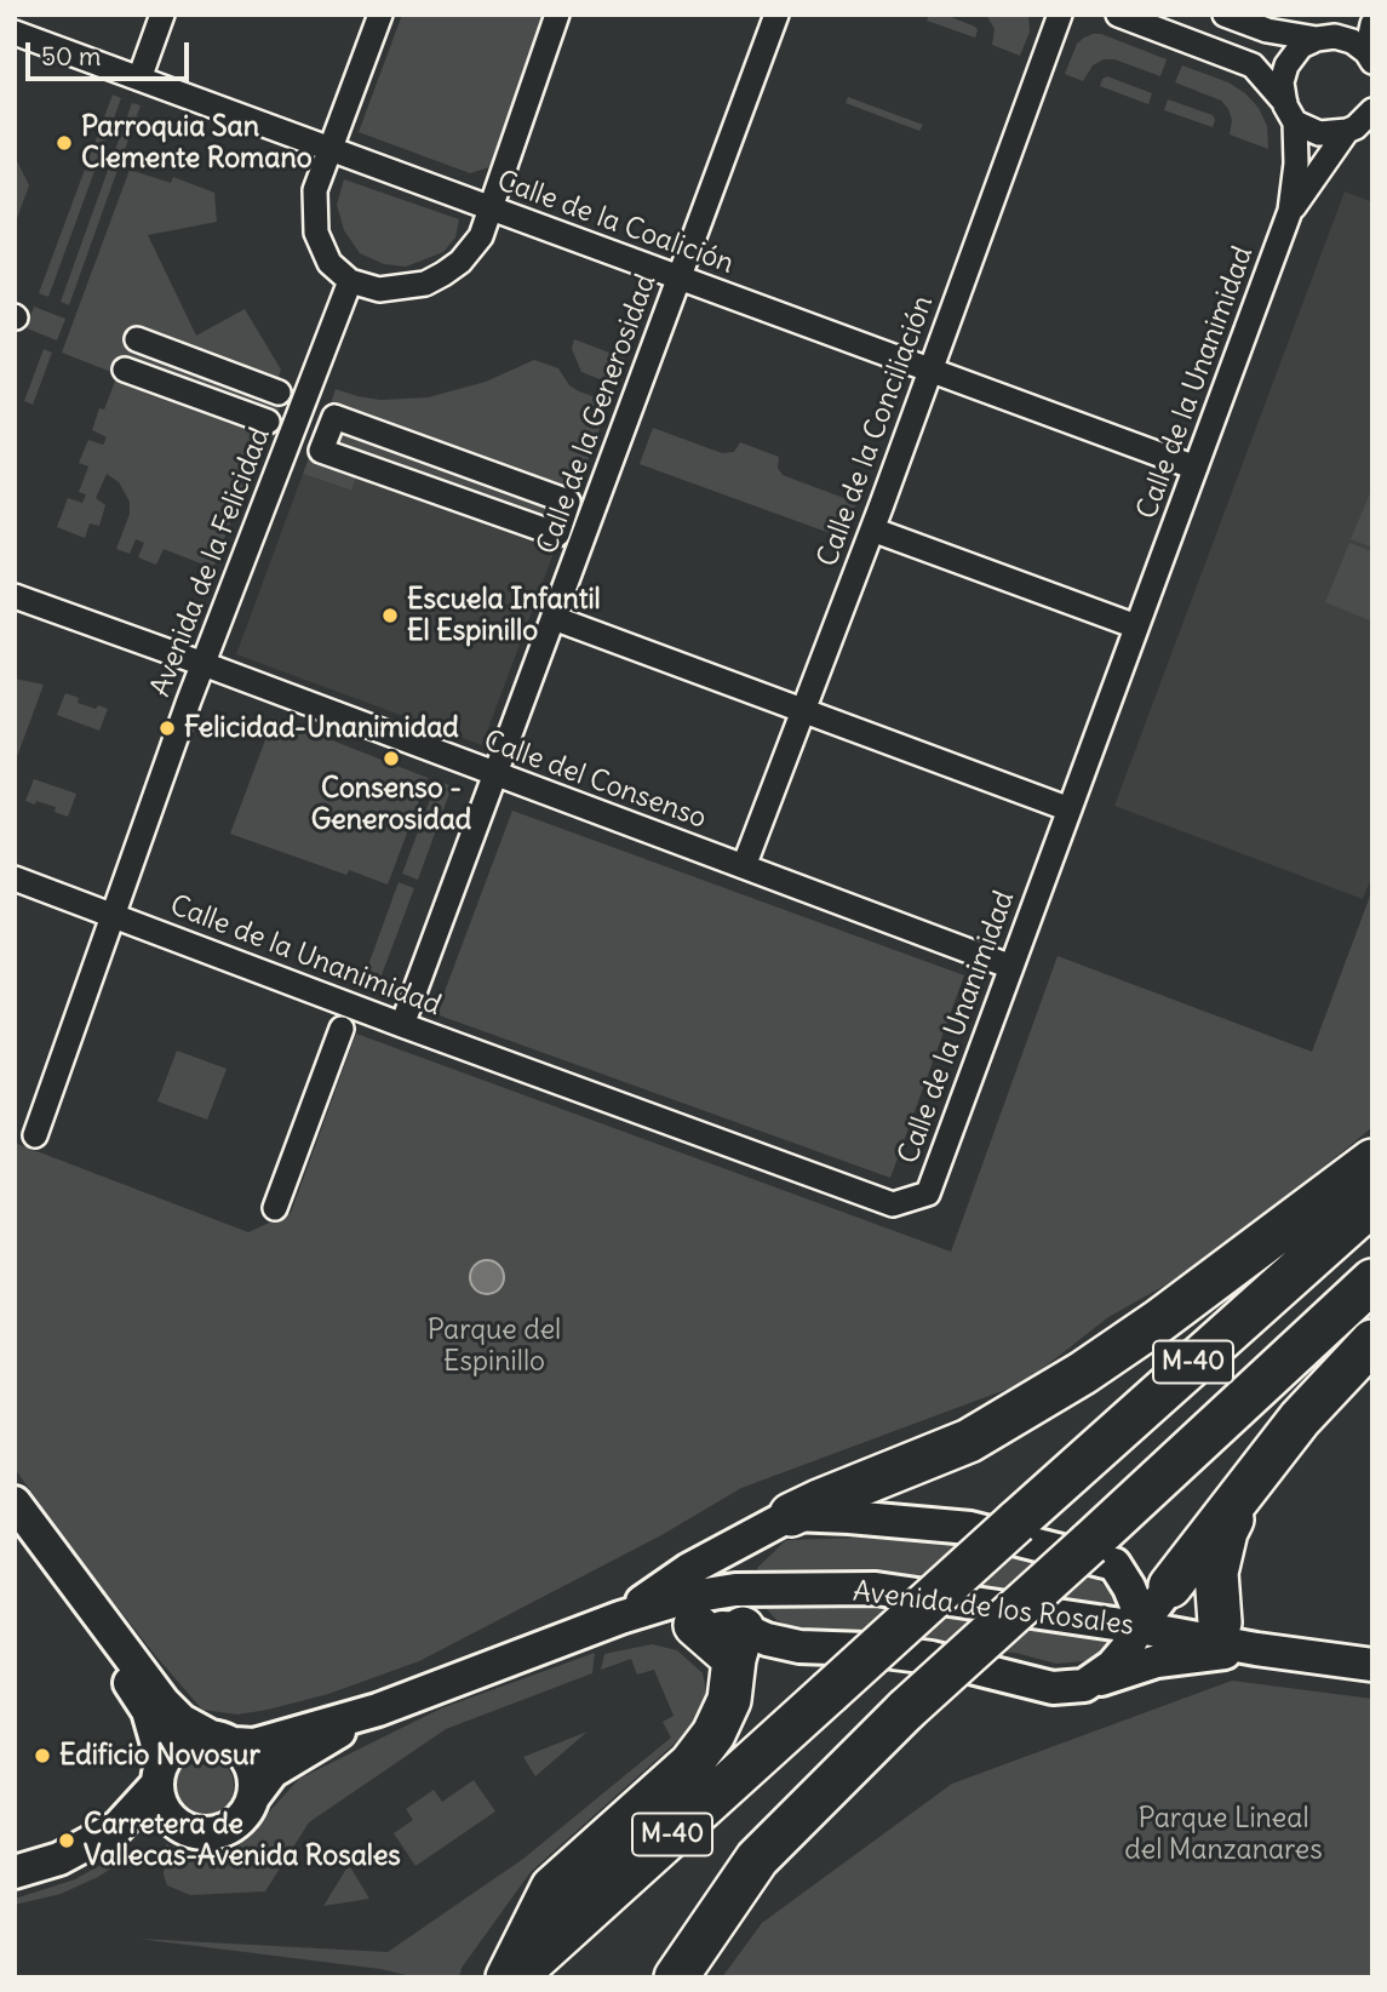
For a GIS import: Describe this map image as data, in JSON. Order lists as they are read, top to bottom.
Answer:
{
  "streets": {
    "highway": ["M-40"],
    "main road": ["Avenida de los Rosales"],
    "street": [
      "Calle de la Coalición",
      "Calle de la Unanimidad",
      "Calle de la Generosidad",
      "Calle de la Conciliación",
      "Avenida de la Felicidad",
      "Calle del Consenso"
    ]
  },
  "crossings": [
    ["Calle de la Coalición", "Calle de la Unanimidad"],
    ["Calle de la Coalición", "Calle de la Generosidad"],
    ["Calle de la Coalición", "Calle de la Conciliación"],
    ["Calle de la Unanimidad", "Calle de la Generosidad"],
    ["Calle de la Unanimidad", "Avenida de la Felicidad"],
    ["Calle de la Unanimidad", "Calle del Consenso"],
    ["Calle de la Generosidad", "Calle del Consenso"],
    ["Calle de la Conciliación", "Calle del Consenso"],
    ["Avenida de la Felicidad", "Calle del Consenso"]
  ],
  "parks": ["Parque del Espinillo", "Parque Lineal del Manzanares"],
  "places": [
    "Parroquia San Clemente Romano",
    "Escuela Infantil El Espinillo",
    "Felicidad-Unanimidad",
    "Consenso - Generosidad",
    "Edificio Novosur",
    "Carretera de Vallecas-Avenida Rosales"
  ],
  "scale_bar": "50 m"
}
